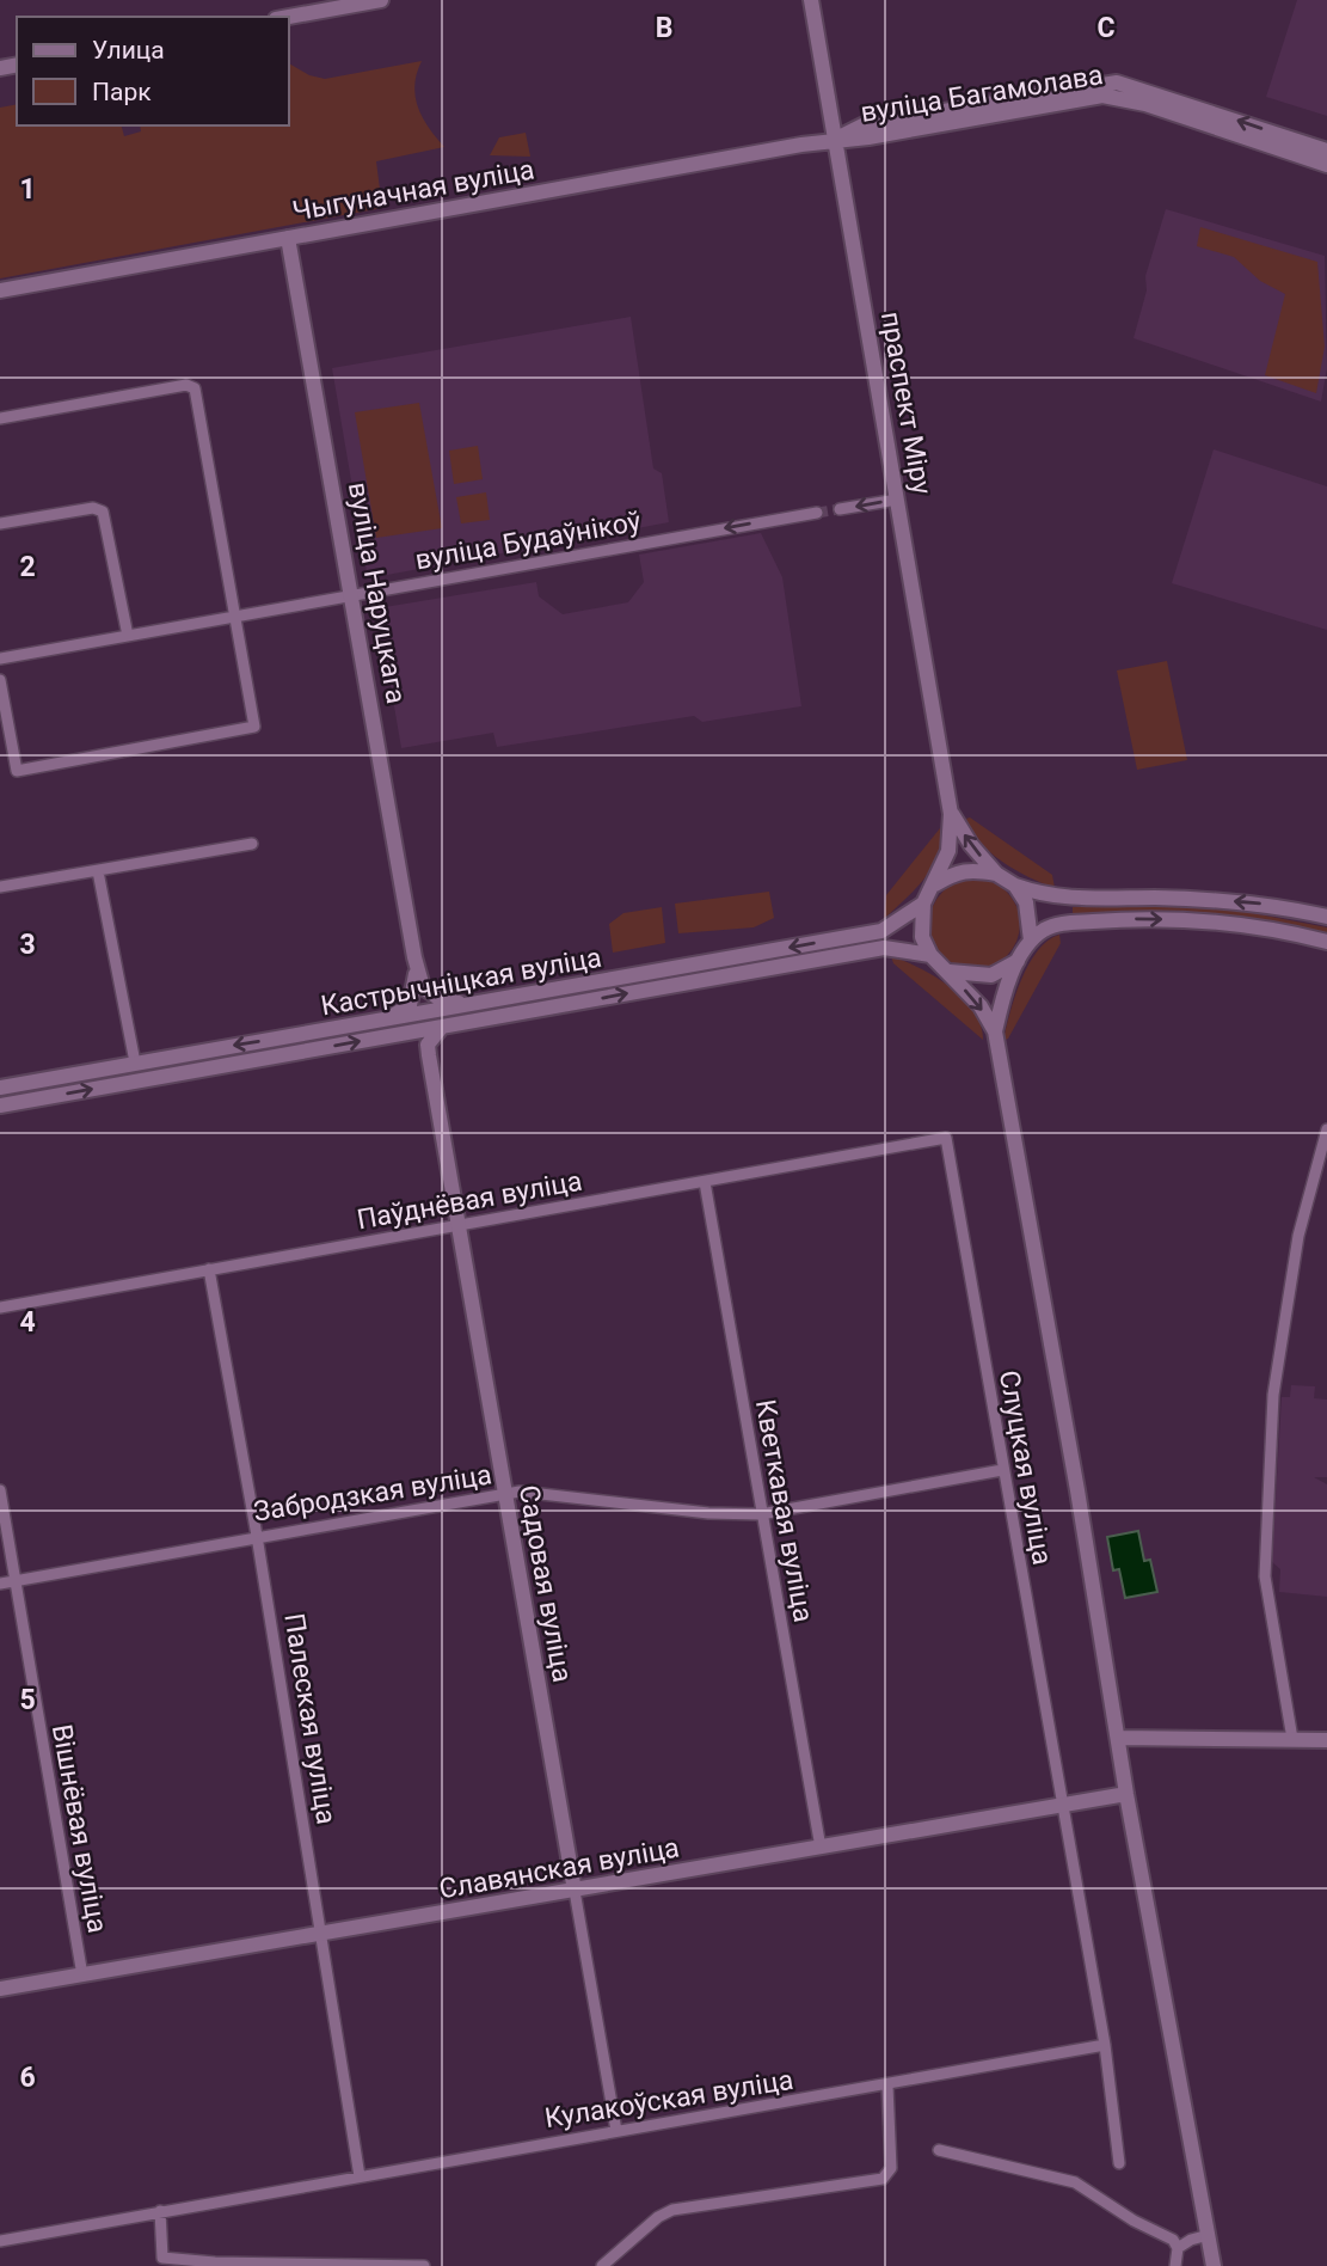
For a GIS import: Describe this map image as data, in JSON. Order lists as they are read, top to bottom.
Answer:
{
  "streets": {
    "main road": [
      "вуліца Багамолава",
      "Чыгуначная вуліца",
      "праспект Міру",
      "вуліца Наруцкага",
      "Кастрычніцкая вуліца",
      "Садовая вуліца",
      "Славянская вуліца"
    ],
    "street": [
      "вуліца Будаўнікоў",
      "Паўднёвая вуліца",
      "Слуцкая вуліца",
      "Забродзкая вуліца",
      "Кветкавая вуліца",
      "Палеская вуліца",
      "Вішнёвая вуліца",
      "Кулакоўская вуліца"
    ]
  },
  "crossings": [
    ["вуліца Багамолава", "Чыгуначная вуліца"],
    ["вуліца Багамолава", "праспект Міру"],
    ["Чыгуначная вуліца", "праспект Міру"],
    ["Чыгуначная вуліца", "вуліца Наруцкага"],
    ["вуліца Будаўнікоў", "вуліца Наруцкага"],
    ["Паўднёвая вуліца", "Слуцкая вуліца"],
    ["Паўднёвая вуліца", "Кветкавая вуліца"],
    ["Паўднёвая вуліца", "Садовая вуліца"],
    ["Паўднёвая вуліца", "Палеская вуліца"],
    ["Слуцкая вуліца", "Забродзкая вуліца"],
    ["Слуцкая вуліца", "Славянская вуліца"],
    ["Забродзкая вуліца", "Кветкавая вуліца"],
    ["Забродзкая вуліца", "Садовая вуліца"],
    ["Забродзкая вуліца", "Палеская вуліца"],
    ["Забродзкая вуліца", "Вішнёвая вуліца"],
    ["Кветкавая вуліца", "Славянская вуліца"],
    ["Садовая вуліца", "Славянская вуліца"],
    ["Садовая вуліца", "Кулакоўская вуліца"],
    ["Палеская вуліца", "Славянская вуліца"],
    ["Палеская вуліца", "Кулакоўская вуліца"],
    ["Вішнёвая вуліца", "Славянская вуліца"]
  ],
  "one_way": ["вуліца Будаўнікоў"],
  "legend": ["Улица", "Парк"],
  "grid": {
    "columns": ["B", "C"],
    "rows": [
      "1",
      "2",
      "3",
      "4",
      "5",
      "6"
    ]
  }
}
